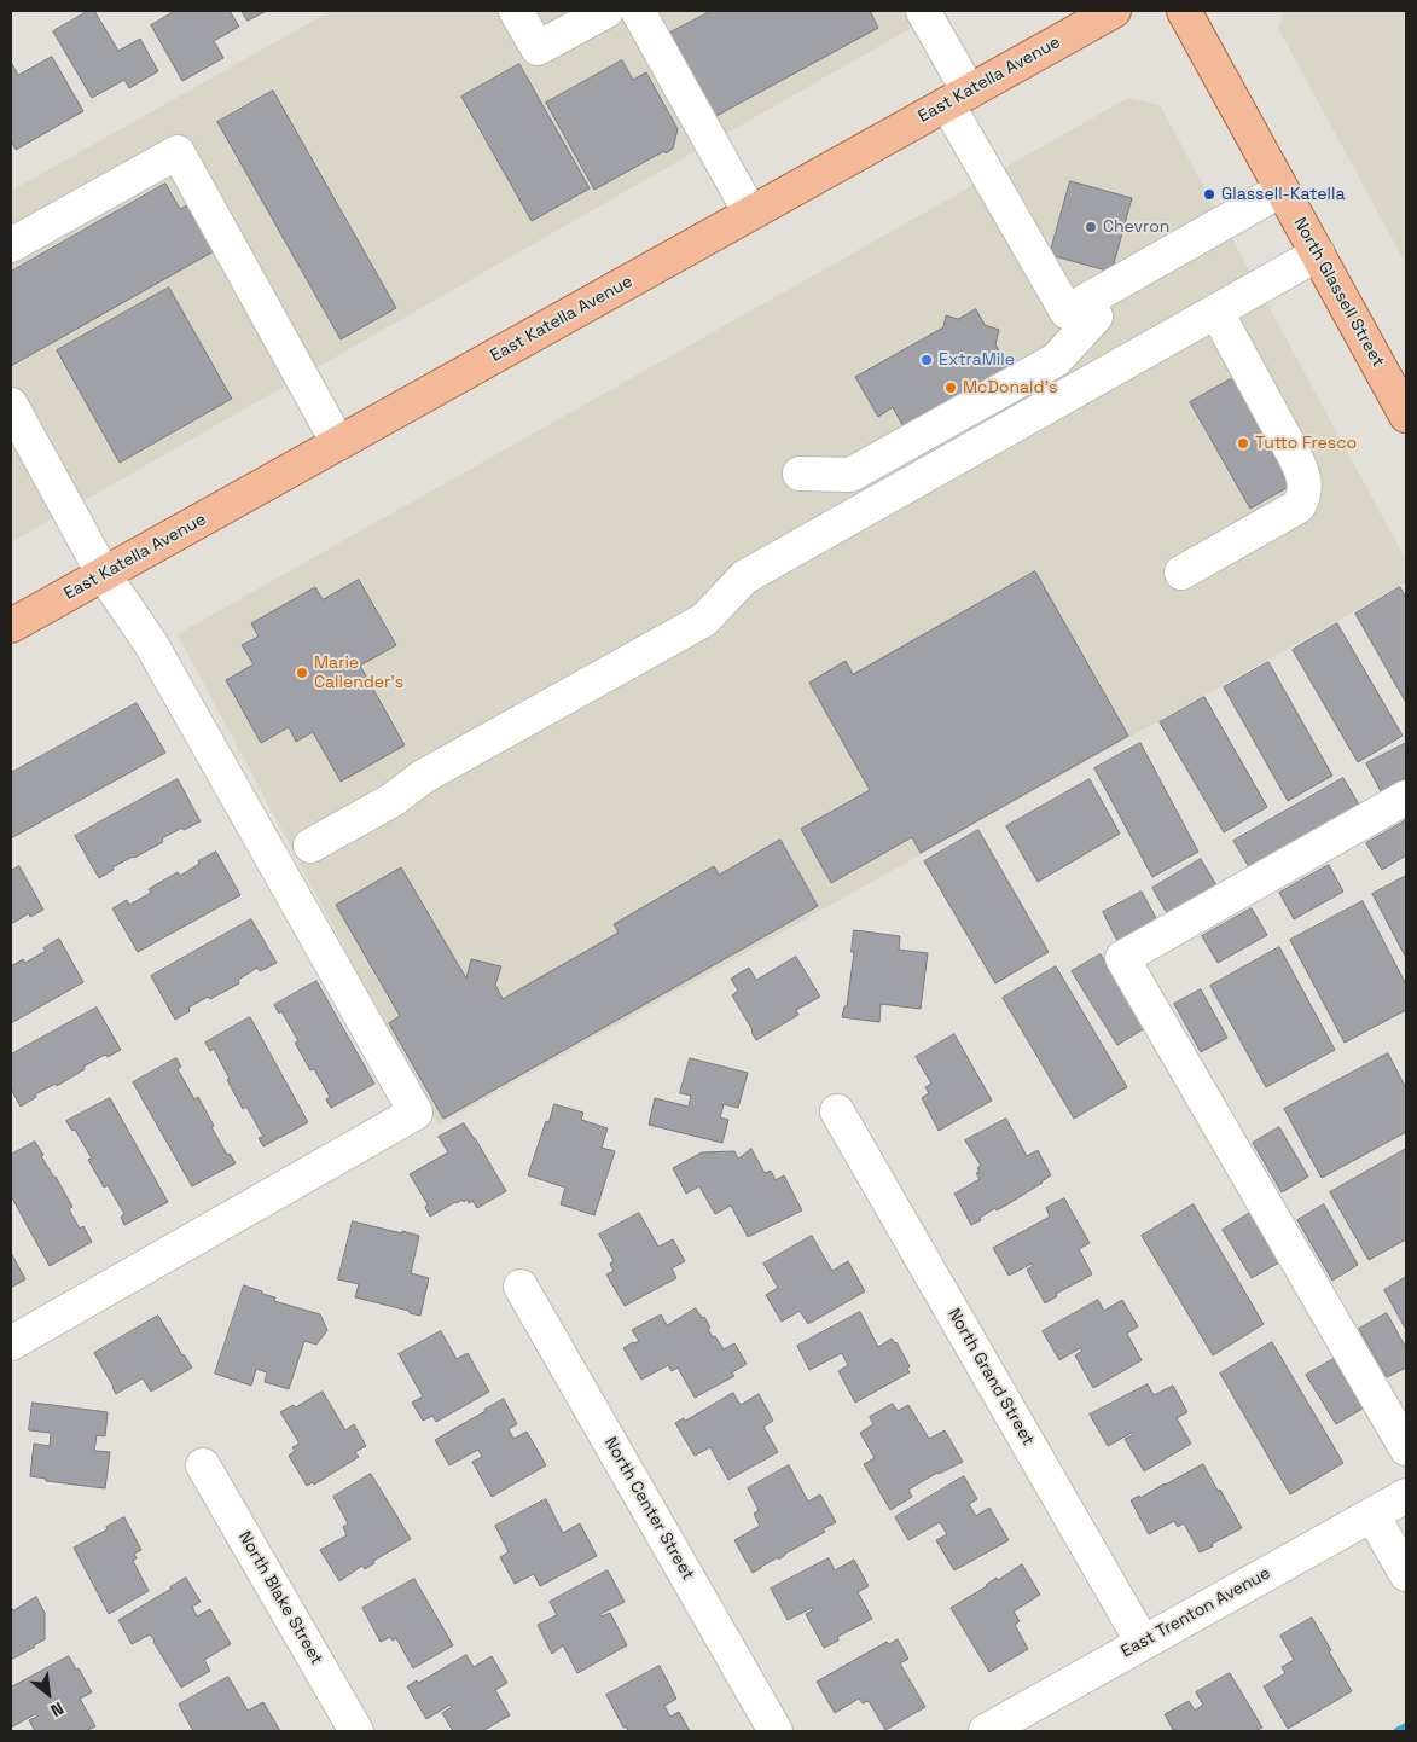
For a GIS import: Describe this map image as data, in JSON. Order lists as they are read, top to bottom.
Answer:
{
  "streets": {
    "main road": ["East Katella Avenue", "North Glassell Street"],
    "street": [
      "North Grand Street",
      "North Center Street",
      "North Blake Street",
      "East Trenton Avenue"
    ]
  },
  "crossings": [
    ["North Grand Street", "East Trenton Avenue"]
  ],
  "places": [
    "Glassell-Katella",
    "Chevron",
    "ExtraMile",
    "McDonald's",
    "Tutto Fresco",
    "Marie Callender's"
  ],
  "north": "bottom right"
}
